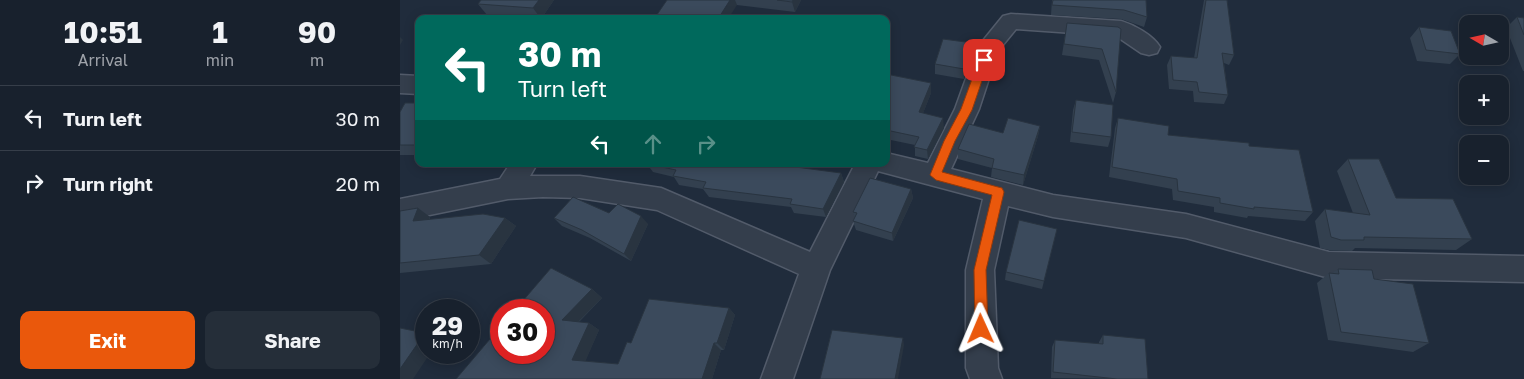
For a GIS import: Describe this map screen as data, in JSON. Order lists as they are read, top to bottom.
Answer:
{
  "north": "left",
  "page": {
    "eta": [
      "10:51",
      "Arrival",
      "1",
      "min",
      "90",
      "m"
    ],
    "map_buttons": ["+", "−"],
    "turn": ["30 m", "Turn left"],
    "list": [
      {
        "name": "Turn left",
        "value": "30 m"
      },
      {
        "name": "Turn right",
        "value": "20 m"
      }
    ],
    "speed": "29 km/h",
    "limit": "30",
    "buttons": ["Exit", "Share"]
  }
}
